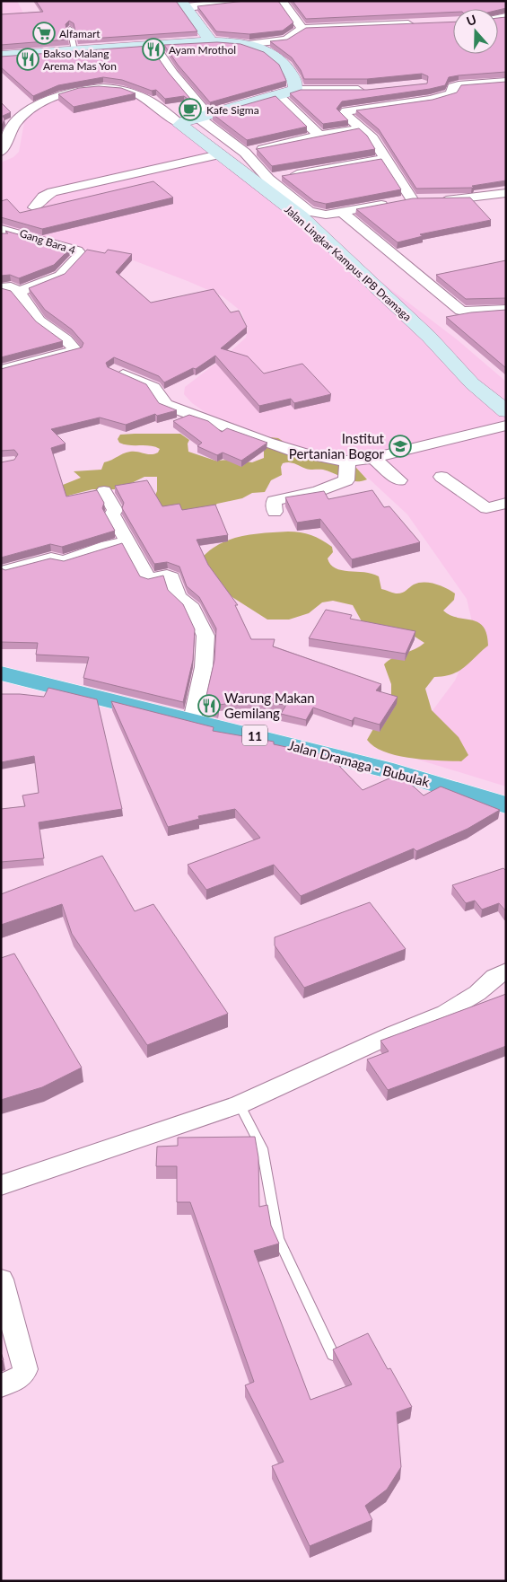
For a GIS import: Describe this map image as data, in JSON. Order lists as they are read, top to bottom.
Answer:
{
  "streets": {
    "highway": ["11", "Jalan Dramaga - Bubulak"],
    "street": ["Gang Bara 4", "Jalan Lingkar Kampus IPB Dramaga"]
  },
  "places": {
    "supermarket": ["Alfamart"],
    "restaurant": ["Ayam Mrothol", "Bakso Malang Arema Mas Yon", "Warung Makan Gemilang"],
    "cafe": ["Kafe Sigma"],
    "school or university": ["Institut Pertanian Bogor"]
  },
  "north": "top"
}
